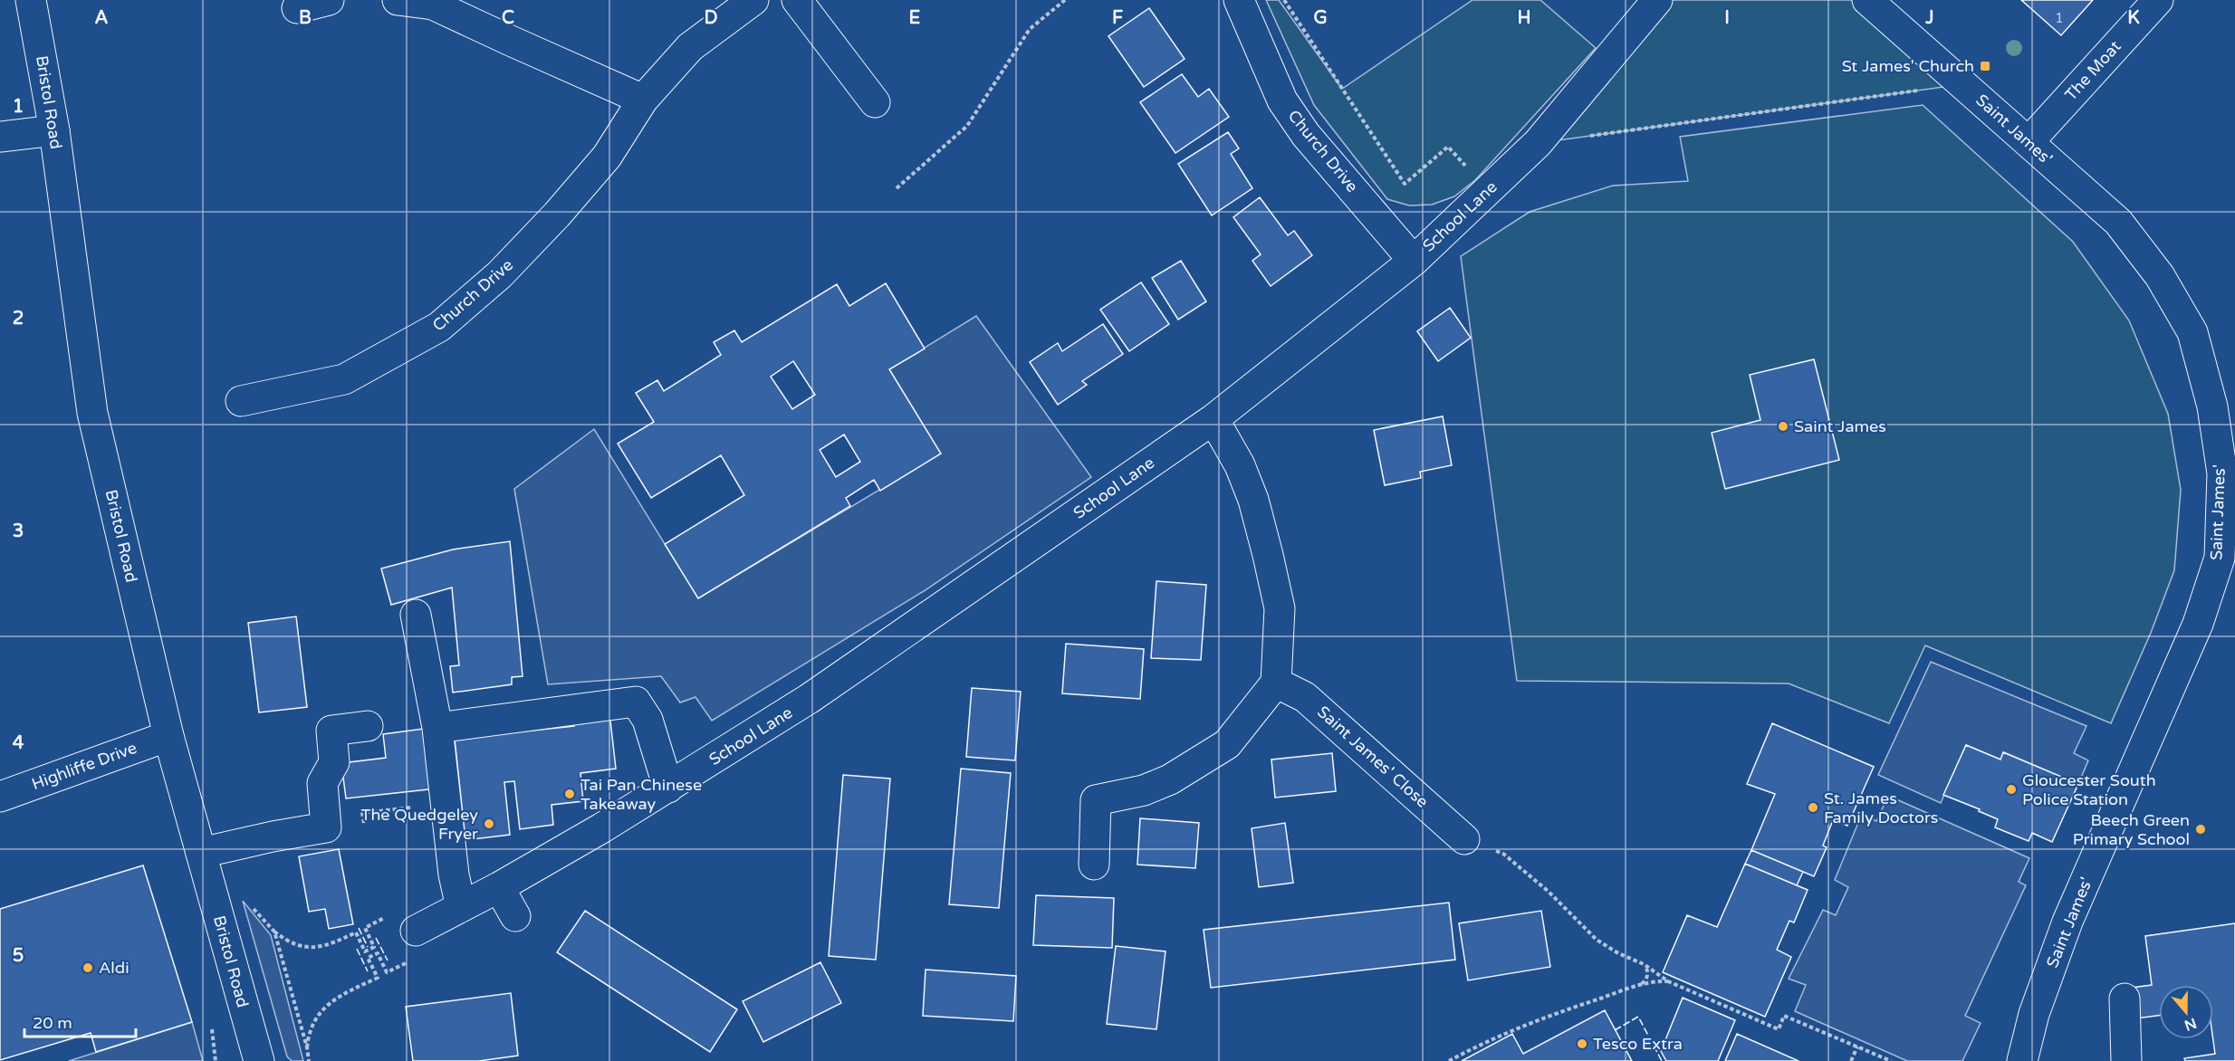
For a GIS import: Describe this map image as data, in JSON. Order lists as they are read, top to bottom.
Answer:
{
  "streets": {
    "street": [
      "The Moat",
      "Bristol Road",
      "Saint James'",
      "Church Drive",
      "School Lane",
      "Saint James' Close",
      "Highliffe Drive"
    ]
  },
  "crossings": [
    ["The Moat", "Saint James'"],
    ["Bristol Road", "Highliffe Drive"],
    ["Church Drive", "School Lane"]
  ],
  "places": {
    "transit": ["St James' Church"],
    "other": [
      "Saint James",
      "Gloucester South Police Station",
      "Tai Pan Chinese Takeaway",
      "St. James Family Doctors",
      "The Quedgeley Fryer",
      "Beech Green Primary School",
      "Aldi",
      "Tesco Extra"
    ]
  },
  "house_numbers": ["1"],
  "scale_bar": "20 m",
  "north": "bottom",
  "grid": {
    "columns": [
      "A",
      "B",
      "C",
      "D",
      "E",
      "F",
      "G",
      "H",
      "I",
      "J",
      "K"
    ],
    "rows": [
      "1",
      "2",
      "3",
      "4",
      "5"
    ]
  }
}
